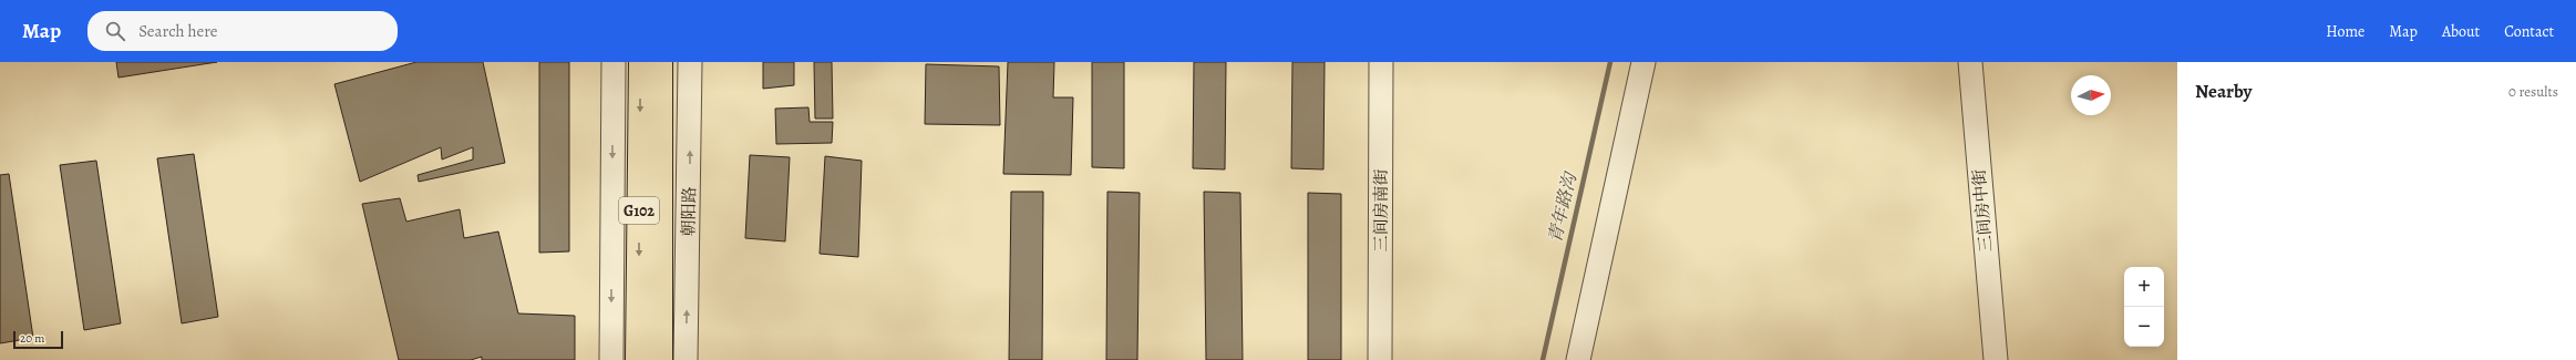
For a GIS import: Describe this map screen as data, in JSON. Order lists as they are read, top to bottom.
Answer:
{
  "streets": {
    "highway": ["G102", "朝阳路"],
    "street": ["三间房南街", "三间房中街"]
  },
  "water": ["青年路沟"],
  "scale_bar": "20 m",
  "north": "right",
  "page": {
    "header": "Map",
    "search": "Search here",
    "nav": [
      "Home",
      "Map",
      "About",
      "Contact"
    ],
    "heading": ["Nearby", "0 results"],
    "map_buttons": ["+", "−"],
    "scale": "20 m"
  }
}
